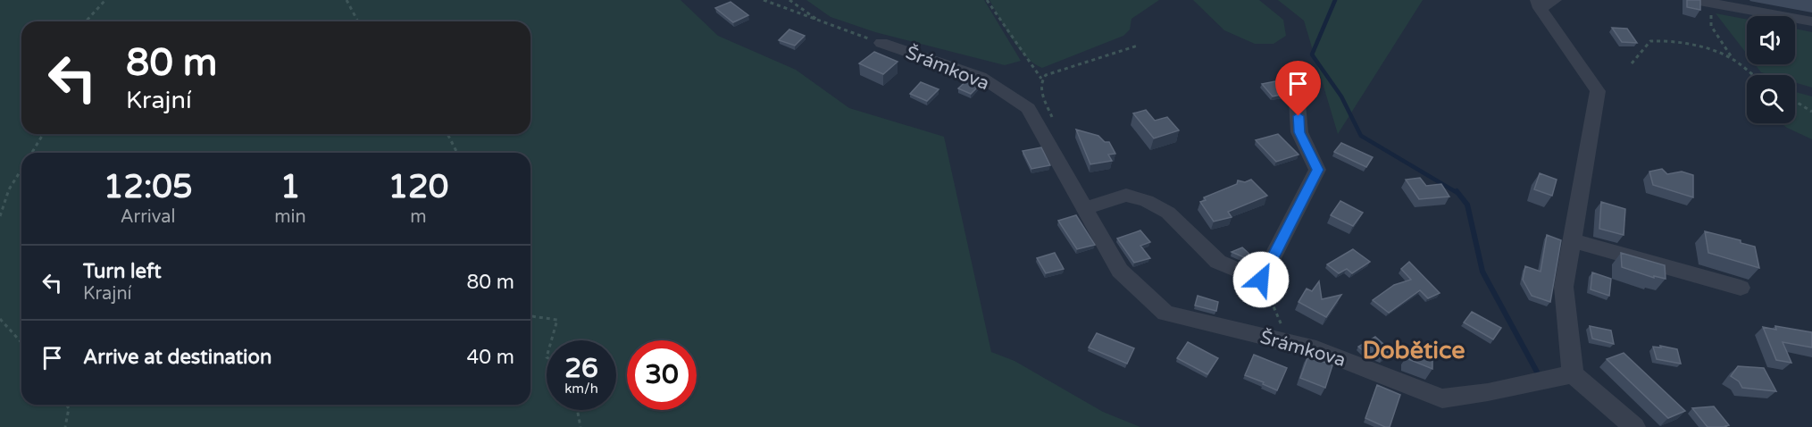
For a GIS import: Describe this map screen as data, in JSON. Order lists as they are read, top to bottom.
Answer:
{
  "streets": {
    "street": ["Šrámkova"]
  },
  "districts": ["Dobětice"],
  "page": {
    "turn": ["80 m", "Krajní"],
    "eta": [
      "12:05",
      "Arrival",
      "1",
      "min",
      "120",
      "m"
    ],
    "list": [
      {
        "name": "Turn left",
        "note": "Krajní",
        "value": "80 m"
      },
      {
        "name": "Arrive at destination",
        "value": "40 m"
      }
    ],
    "speed": "26 km/h",
    "limit": "30"
  }
}
